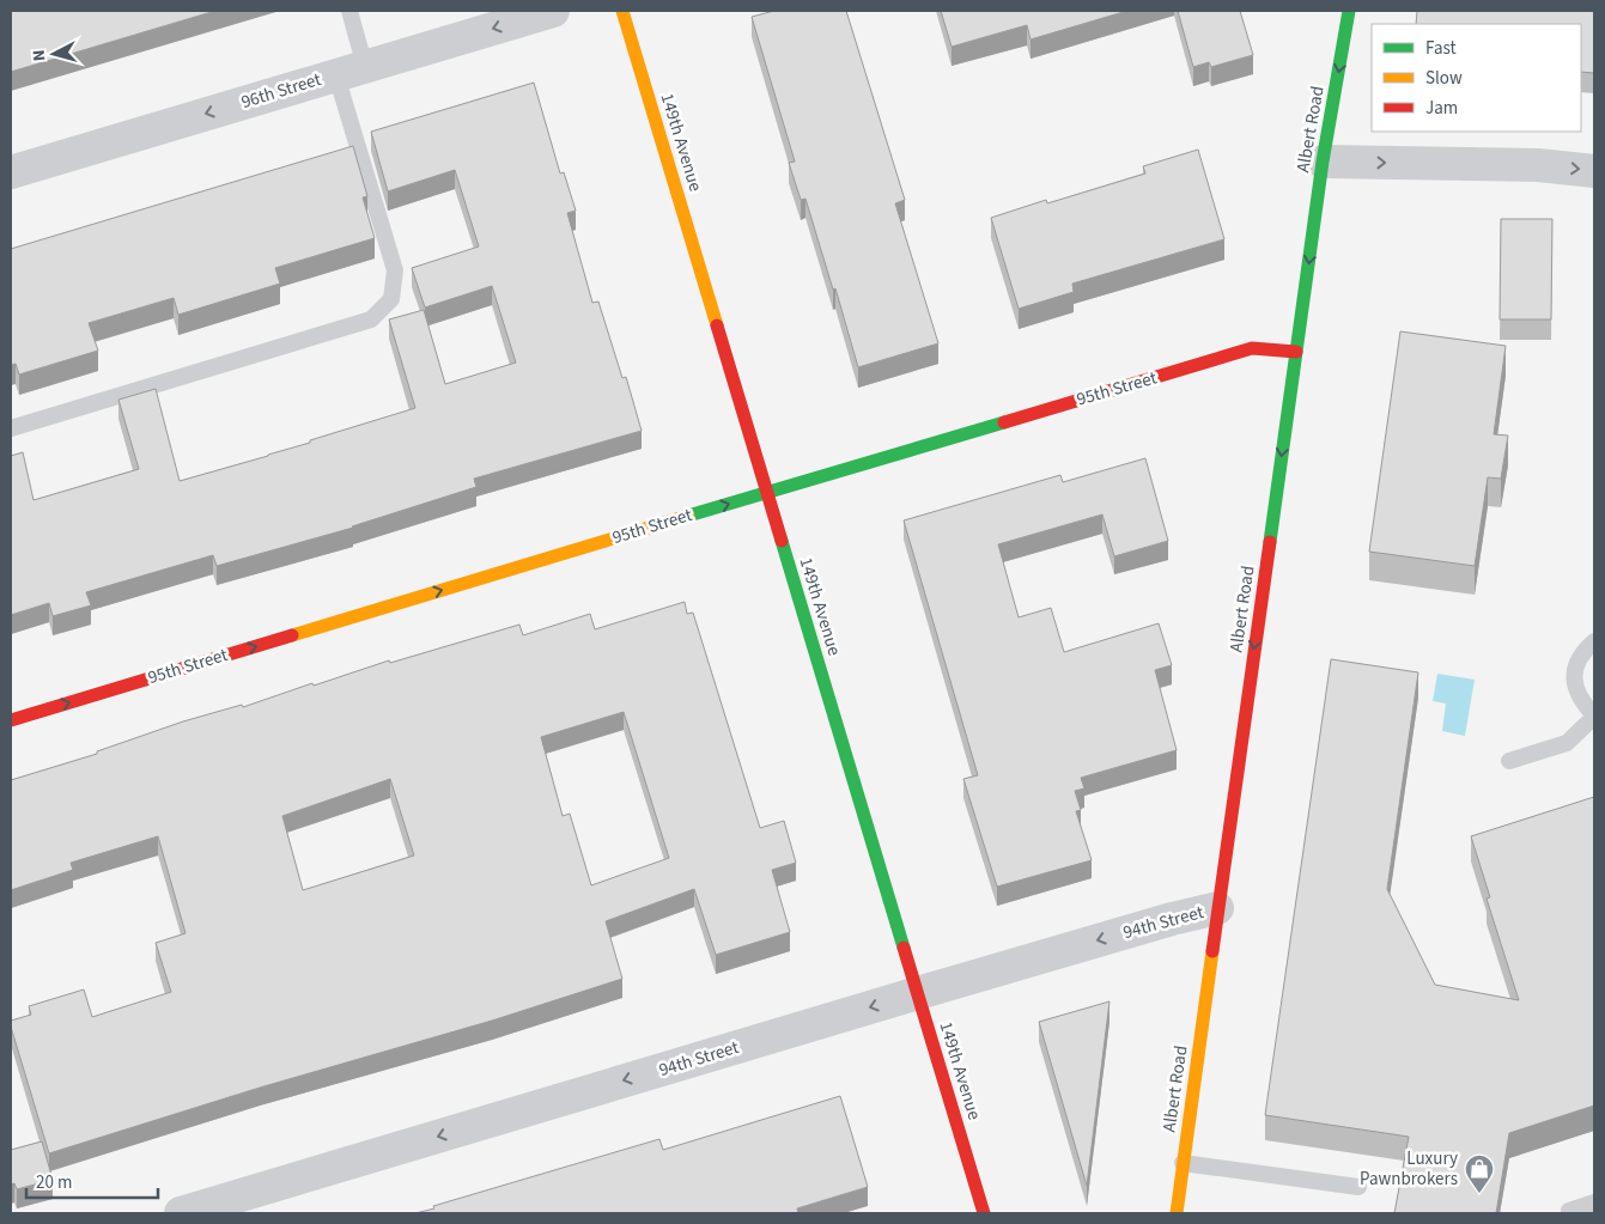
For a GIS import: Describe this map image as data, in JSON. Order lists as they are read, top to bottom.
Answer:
{
  "streets": {
    "street": [
      "96th Street",
      "Albert Road",
      "149th Avenue",
      "95th Street",
      "94th Street"
    ]
  },
  "crossings": [
    ["Albert Road", "95th Street"],
    ["Albert Road", "94th Street"],
    ["149th Avenue", "95th Street"],
    ["149th Avenue", "94th Street"]
  ],
  "one_way": [
    "96th Street",
    "Albert Road",
    "95th Street",
    "94th Street"
  ],
  "places": {
    "shop": ["Luxury Pawnbrokers"]
  },
  "legend": ["Fast", "Slow", "Jam"],
  "scale_bar": "20 m",
  "north": "left"
}
